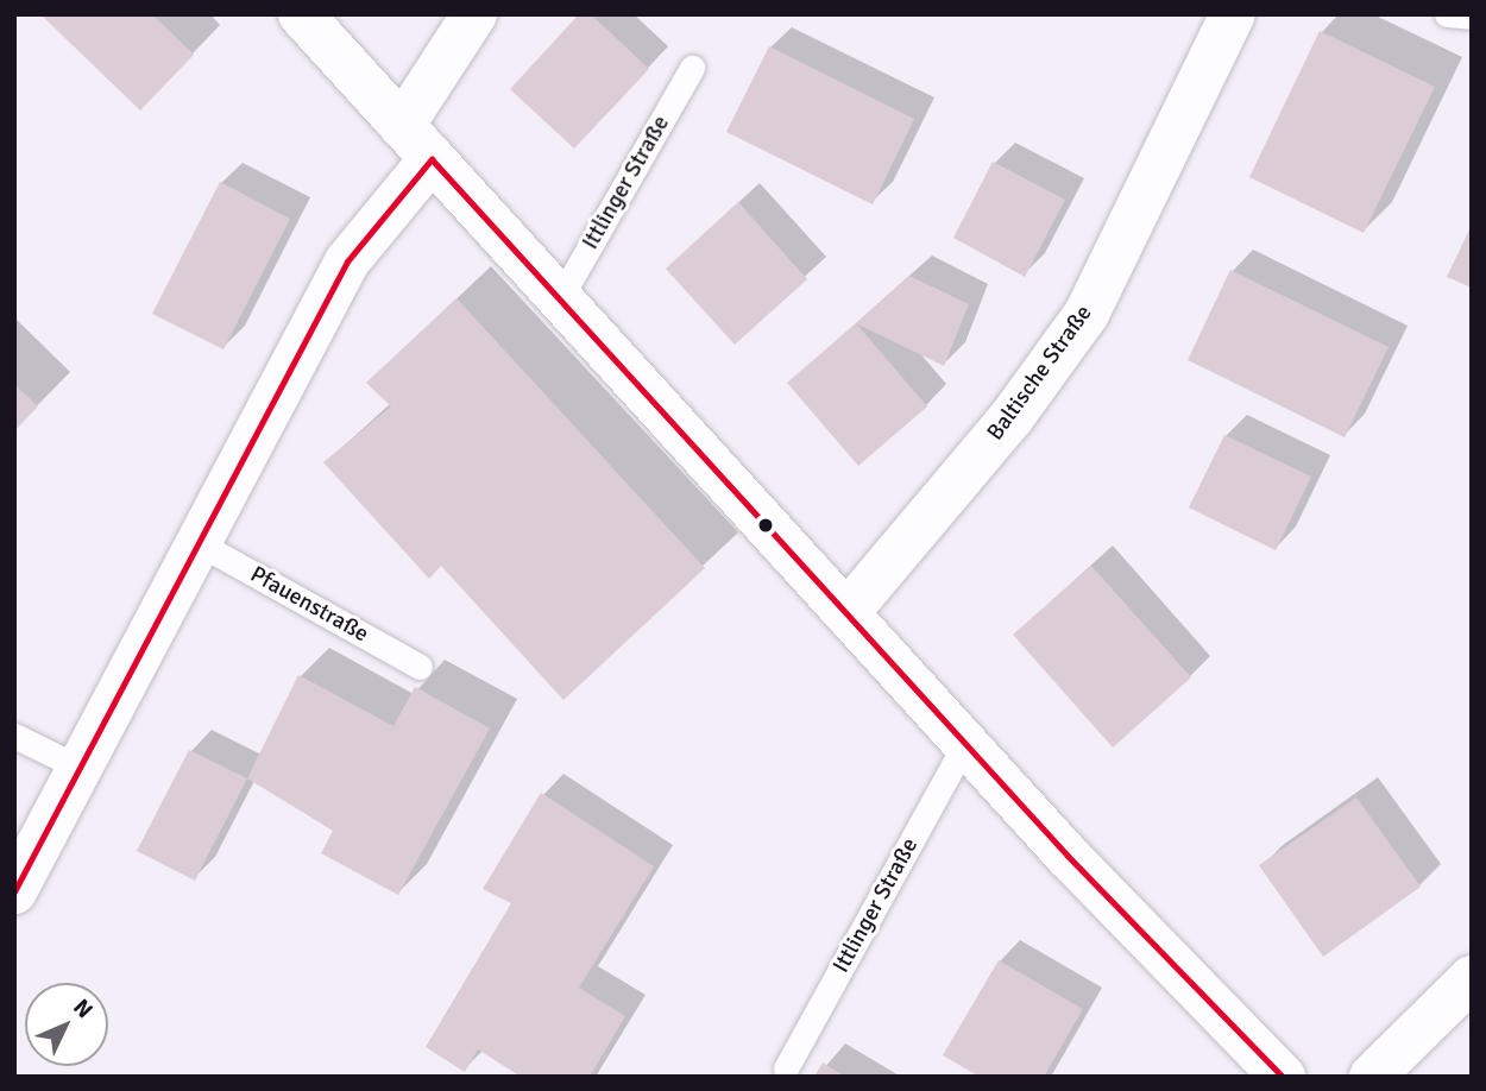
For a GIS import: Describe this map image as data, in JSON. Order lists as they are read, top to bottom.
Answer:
{
  "streets": {
    "street": ["Baltische Straße"],
    "lane": ["Ittlinger Straße", "Pfauenstraße"]
  },
  "north": "top right"
}
